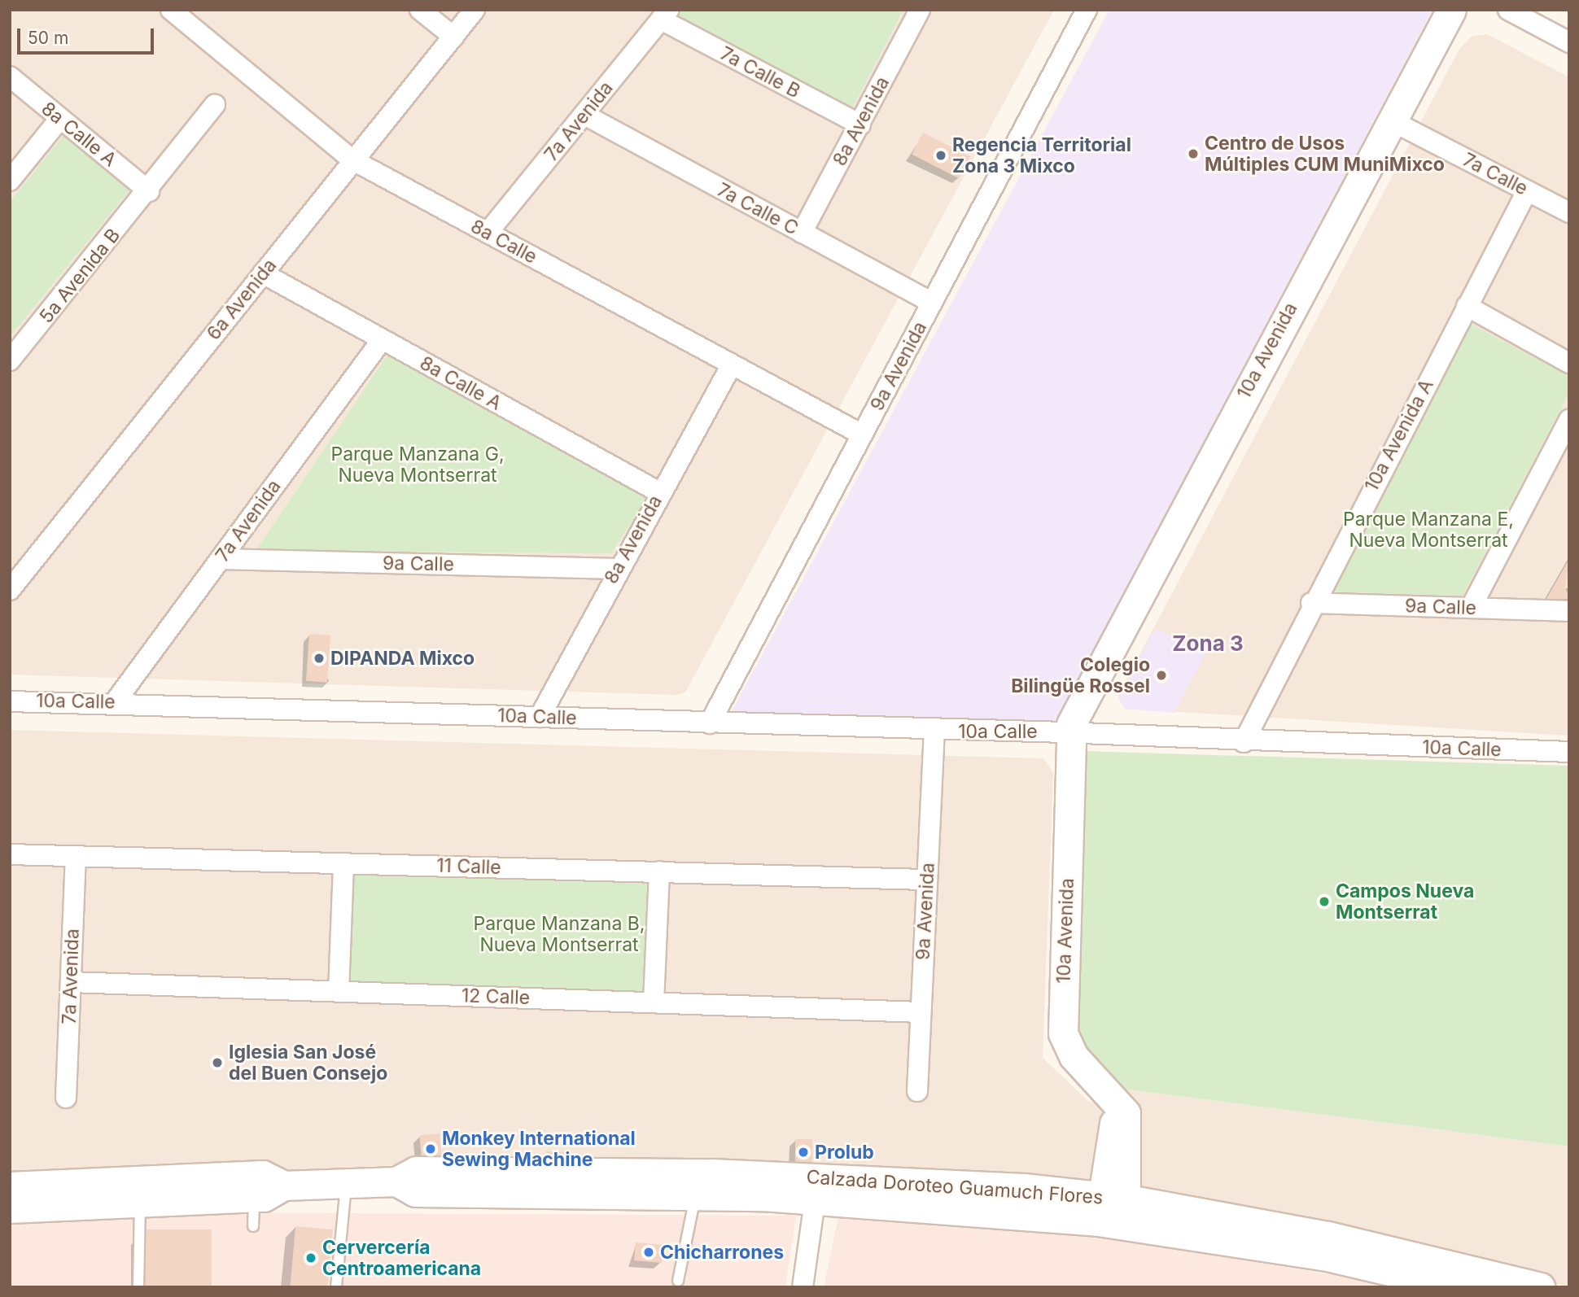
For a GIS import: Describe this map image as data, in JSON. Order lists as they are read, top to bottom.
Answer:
{
  "streets": {
    "main road": ["10a Avenida", "Calzada Doroteo Guamuch Flores"],
    "street": [
      "7a Calle B",
      "7a Avenida",
      "8a Avenida",
      "8a Calle A",
      "7a Calle",
      "7a Calle C",
      "8a Calle",
      "5a Avenida B",
      "6a Avenida",
      "9a Avenida",
      "10a Avenida A",
      "9a Calle",
      "10a Calle",
      "11 Calle",
      "12 Calle"
    ]
  },
  "crossings": [
    ["7a Calle B", "7a Avenida"],
    ["7a Calle B", "8a Avenida"],
    ["7a Avenida", "8a Calle A"],
    ["7a Avenida", "7a Calle C"],
    ["7a Avenida", "8a Calle"],
    ["7a Avenida", "9a Calle"],
    ["7a Avenida", "10a Calle"],
    ["7a Avenida", "11 Calle"],
    ["7a Avenida", "12 Calle"],
    ["8a Avenida", "8a Calle A"],
    ["8a Avenida", "7a Calle C"],
    ["8a Avenida", "8a Calle"],
    ["8a Avenida", "9a Calle"],
    ["8a Avenida", "10a Calle"],
    ["8a Calle A", "5a Avenida B"],
    ["8a Calle A", "6a Avenida"],
    ["7a Calle", "10a Avenida"],
    ["7a Calle", "10a Avenida A"],
    ["7a Calle C", "9a Avenida"],
    ["8a Calle", "6a Avenida"],
    ["8a Calle", "9a Avenida"],
    ["10a Avenida", "10a Calle"],
    ["10a Avenida", "Calzada Doroteo Guamuch Flores"],
    ["9a Avenida", "10a Calle"],
    ["9a Avenida", "11 Calle"],
    ["9a Avenida", "12 Calle"],
    ["10a Avenida A", "9a Calle"],
    ["10a Avenida A", "10a Calle"]
  ],
  "districts": ["Zona 3"],
  "parks": ["Parque Manzana G, Nueva Montserrat", "Parque Manzana E, Nueva Montserrat", "Parque Manzana B, Nueva Montserrat"],
  "places": [
    "Centro de Usos Múltiples CUM MuniMixco",
    "Regencia Territorial Zona 3 Mixco",
    "DIPANDA Mixco",
    "Colegio Bilingüe Rossel",
    "Campos Nueva Montserrat",
    "Iglesia San José del Buen Consejo",
    "Monkey International Sewing Machine",
    "Prolub",
    "Chicharrones",
    "Cervercería Centroamericana"
  ],
  "scale_bar": "50 m"
}
